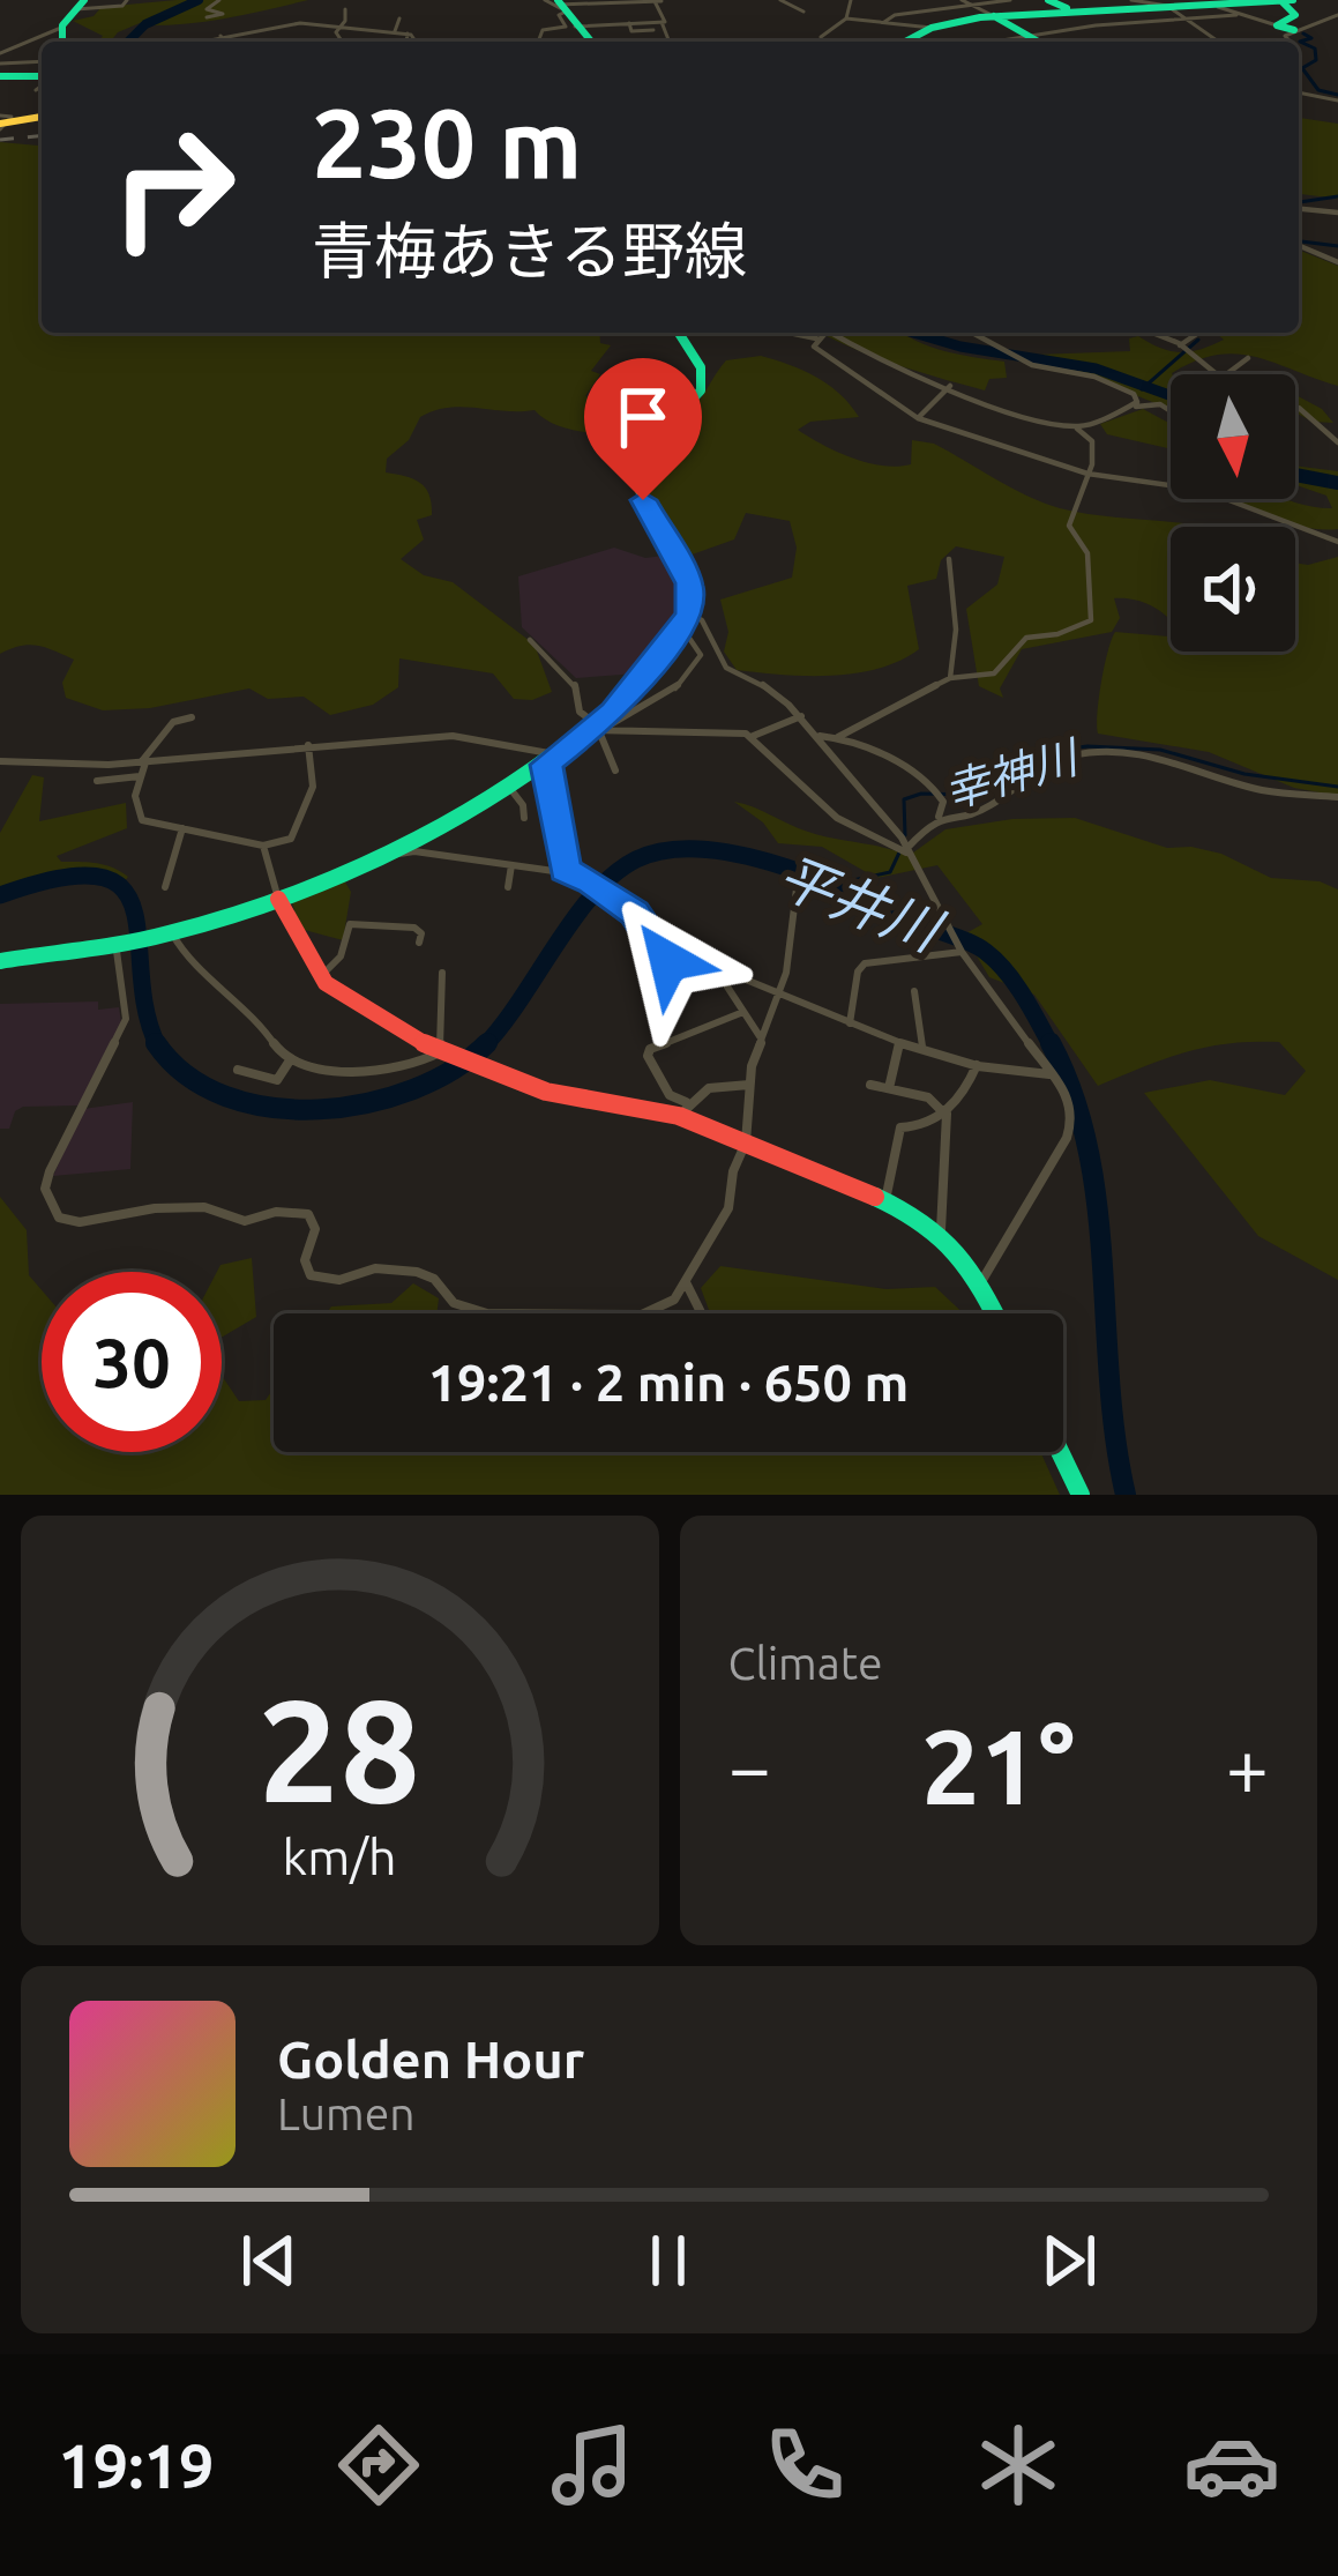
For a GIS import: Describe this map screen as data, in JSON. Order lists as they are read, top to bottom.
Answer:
{
  "water": ["幸神川", "平井川"],
  "north": "bottom",
  "page": {
    "turn": ["230 m", "青梅あきる野線"],
    "limit": "30",
    "trip": "19:21 · 2 min · 650 m",
    "tile": "Climate",
    "heat": ["−", "21°", "+"],
    "song": ["Golden Hour", "Lumen"],
    "tabs": "19:19",
    "gauge": ["28", "km/h"]
  }
}
